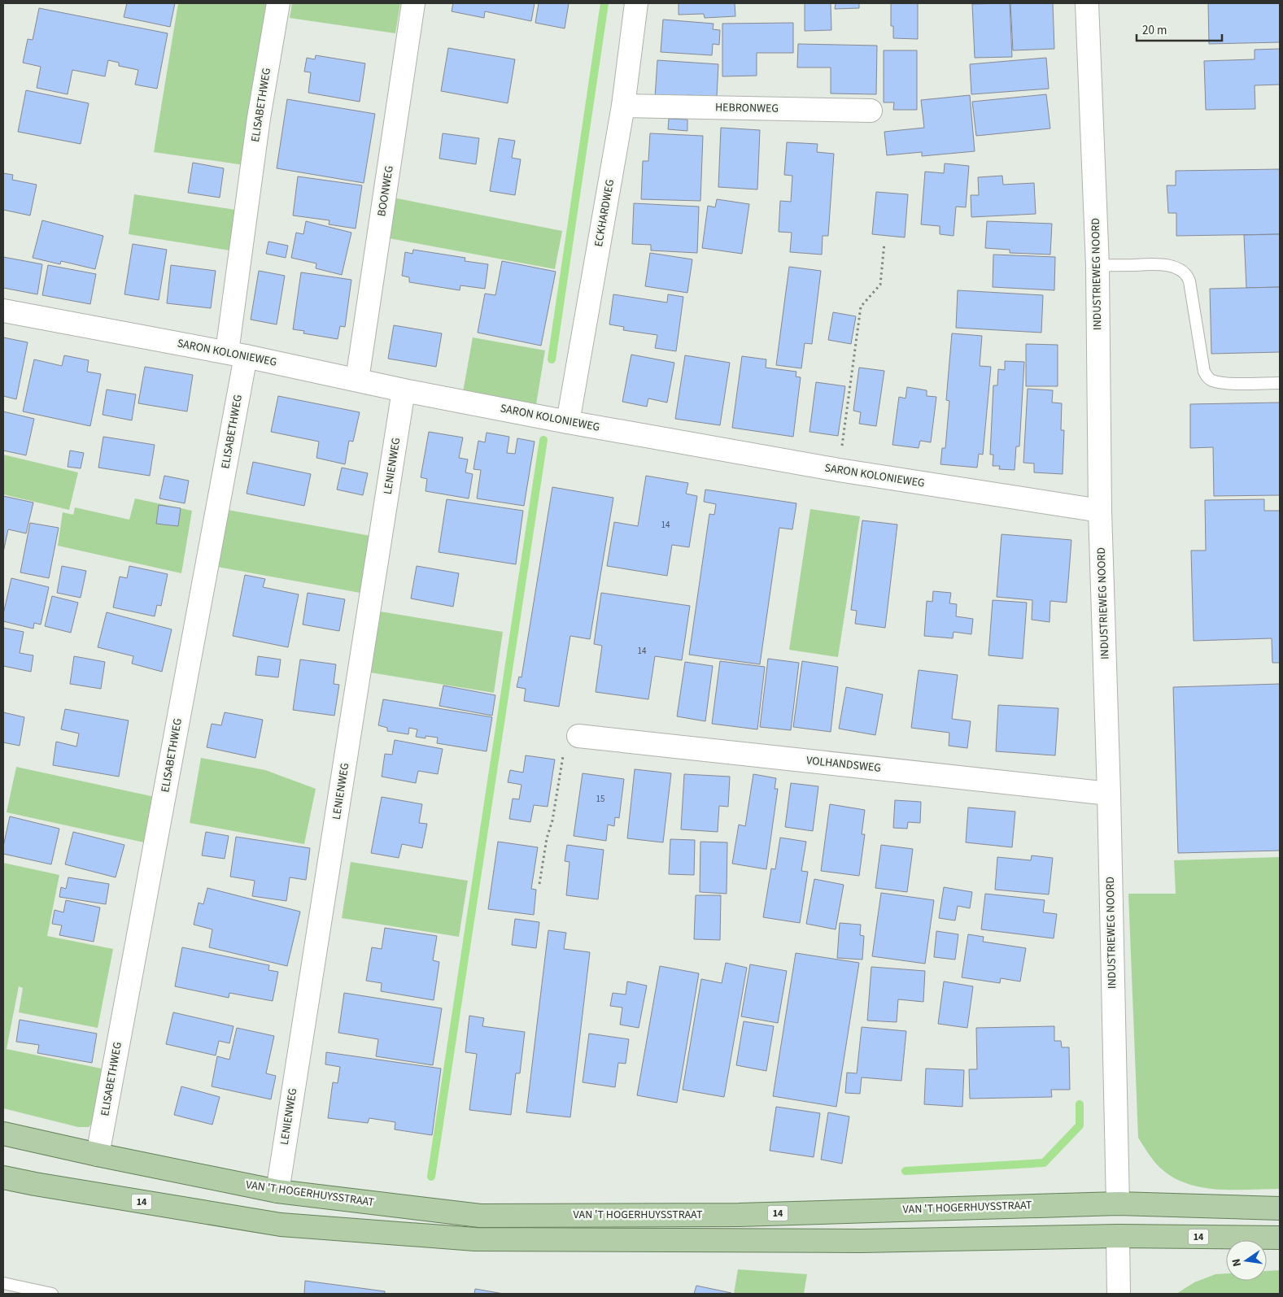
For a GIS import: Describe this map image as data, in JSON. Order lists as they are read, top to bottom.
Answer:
{
  "streets": {
    "main road": ["VAN 'T HOGERHUYSSTRAAT", "14"],
    "street": [
      "ELISABETHWEG",
      "HEBRONWEG",
      "BOONWEG",
      "ECKHARDWEG",
      "INDUSTRIEWEG NOORD",
      "SARON KOLONIEWEG",
      "LENIENWEG",
      "VOLHANDSWEG"
    ]
  },
  "crossings": [
    ["ELISABETHWEG", "SARON KOLONIEWEG"],
    ["ELISABETHWEG", "VAN 'T HOGERHUYSSTRAAT"],
    ["HEBRONWEG", "ECKHARDWEG"],
    ["BOONWEG", "SARON KOLONIEWEG"],
    ["ECKHARDWEG", "SARON KOLONIEWEG"],
    ["INDUSTRIEWEG NOORD", "SARON KOLONIEWEG"],
    ["INDUSTRIEWEG NOORD", "VOLHANDSWEG"],
    ["INDUSTRIEWEG NOORD", "VAN 'T HOGERHUYSSTRAAT"],
    ["SARON KOLONIEWEG", "LENIENWEG"],
    ["LENIENWEG", "VAN 'T HOGERHUYSSTRAAT"]
  ],
  "house_numbers": ["14", "14", "15"],
  "scale_bar": "20 m",
  "north": "left"
}
